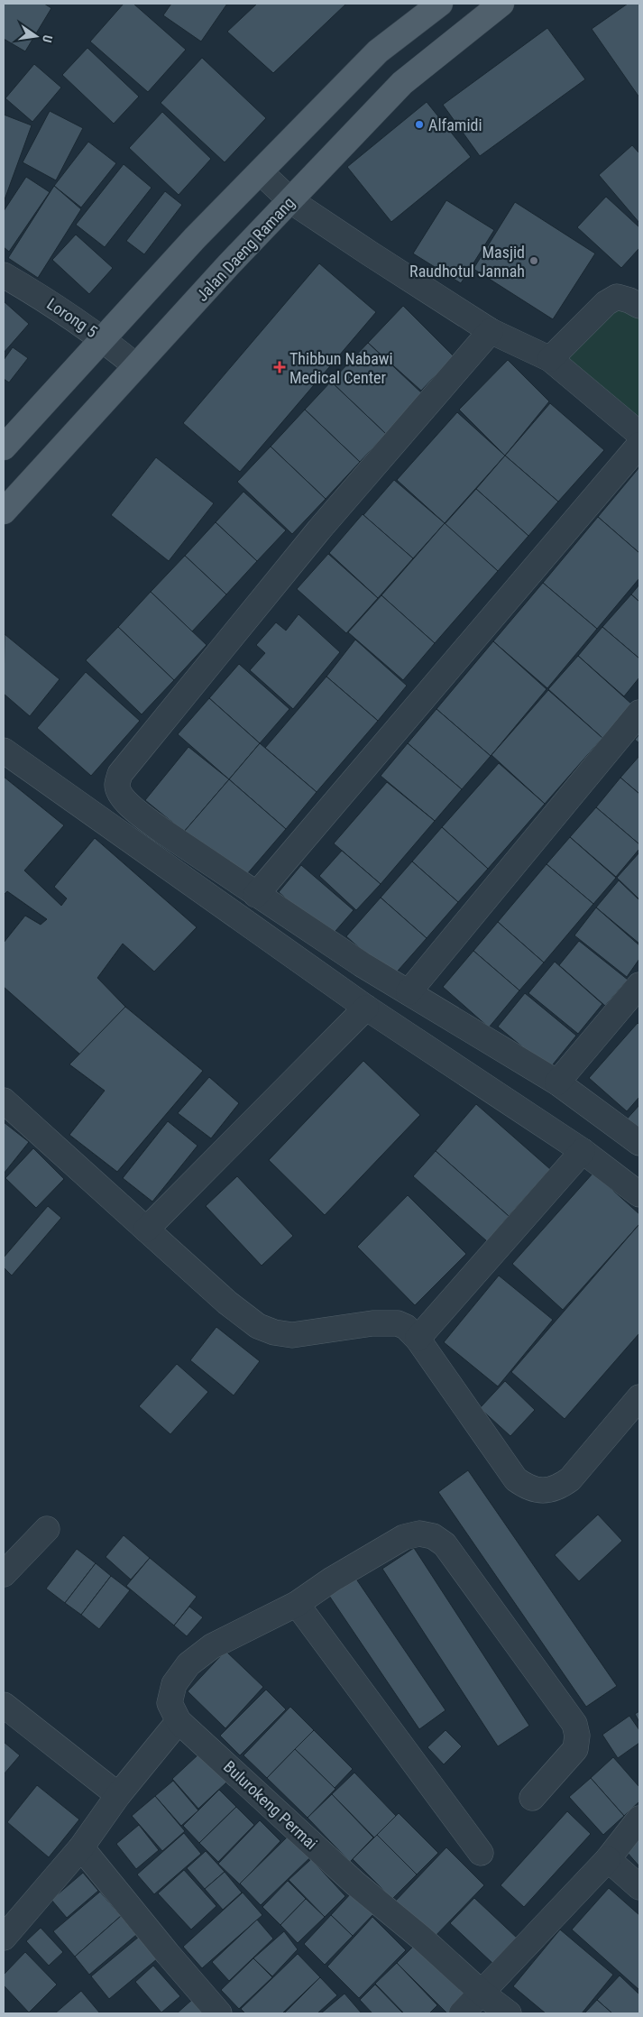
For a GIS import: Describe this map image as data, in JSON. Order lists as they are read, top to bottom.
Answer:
{
  "streets": {
    "main road": ["Jalan Daeng Ramang"],
    "street": ["Lorong 5", "Bulurokeng Permai"]
  },
  "crossings": [
    ["Jalan Daeng Ramang", "Lorong 5"]
  ],
  "places": {
    "other": ["Alfamidi", "Masjid Raudhotul Jannah"],
    "health": ["Thibbun Nabawi Medical Center"]
  },
  "north": "right"
}
